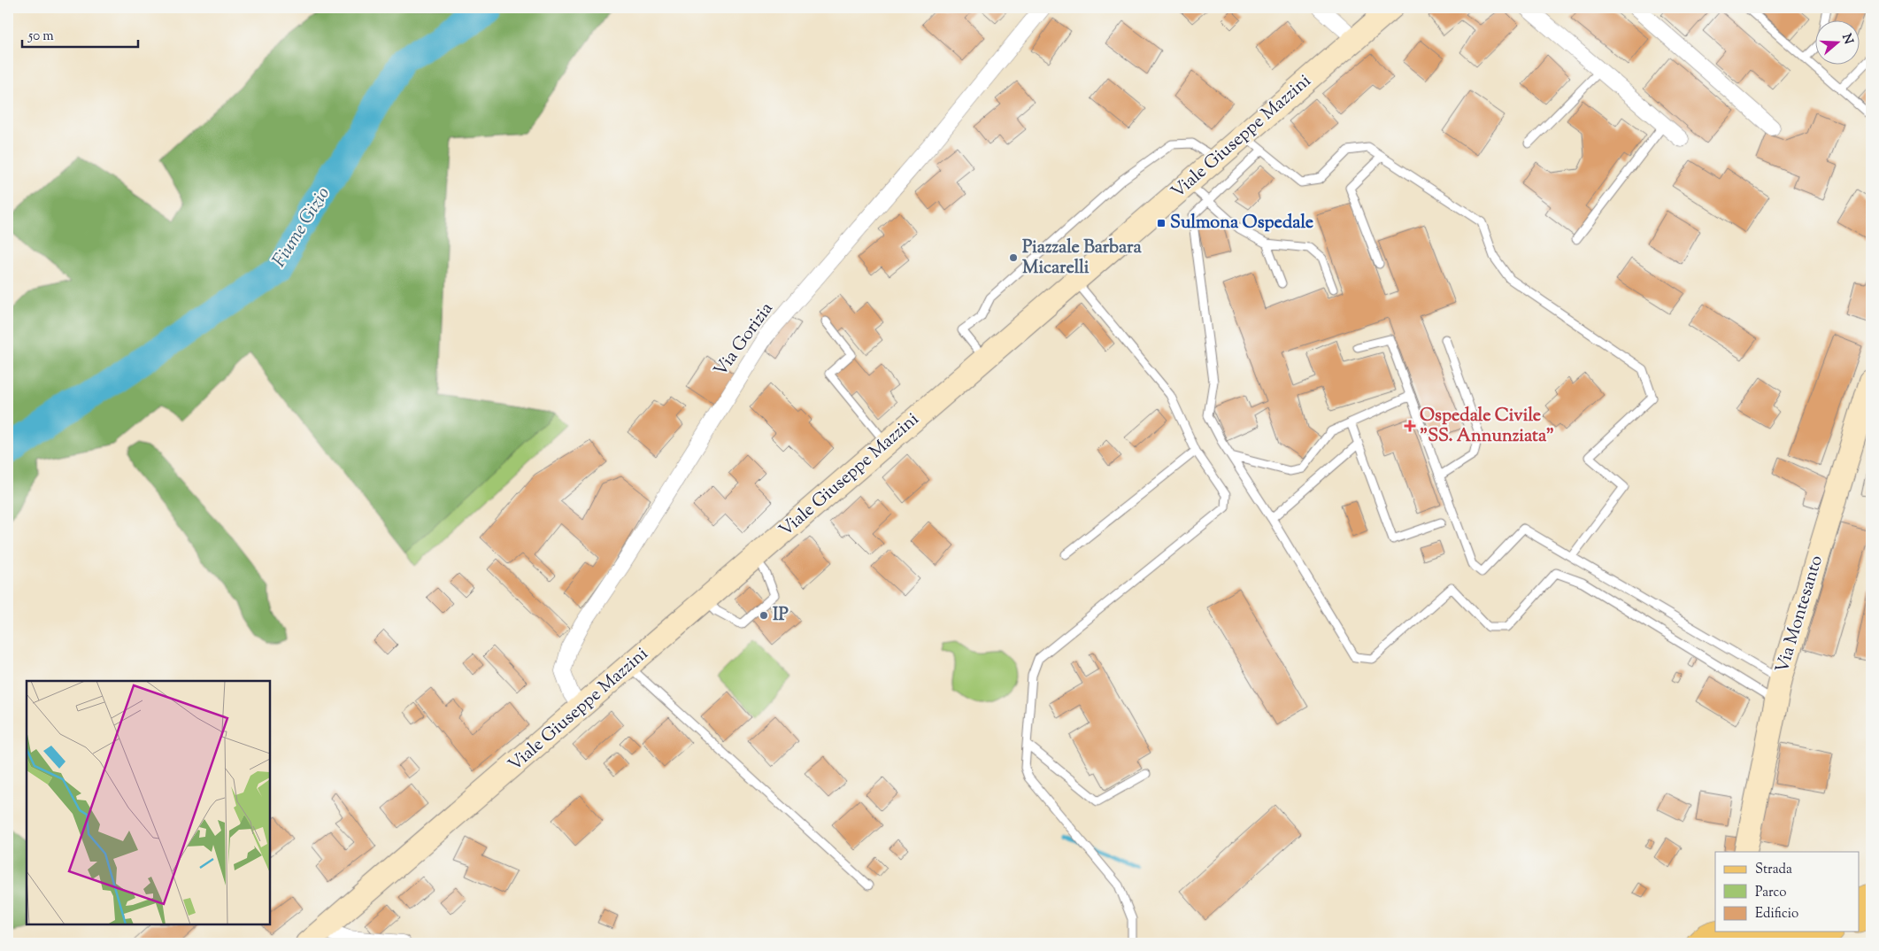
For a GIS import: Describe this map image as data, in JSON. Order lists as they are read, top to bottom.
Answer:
{
  "streets": {
    "main road": ["Viale Giuseppe Mazzini", "Via Montesanto"],
    "street": ["Via Gorizia"]
  },
  "crossings": [
    ["Viale Giuseppe Mazzini", "Via Gorizia"]
  ],
  "water": ["Fiume Gizio"],
  "places": {
    "transit": ["Sulmona Ospedale"],
    "other": ["Piazzale Barbara Micarelli", "IP"],
    "health": ["Ospedale Civile \"SS. Annunziata\""]
  },
  "legend": ["Strada", "Parco", "Edificio"],
  "scale_bar": "50 m",
  "north": "right"
}
